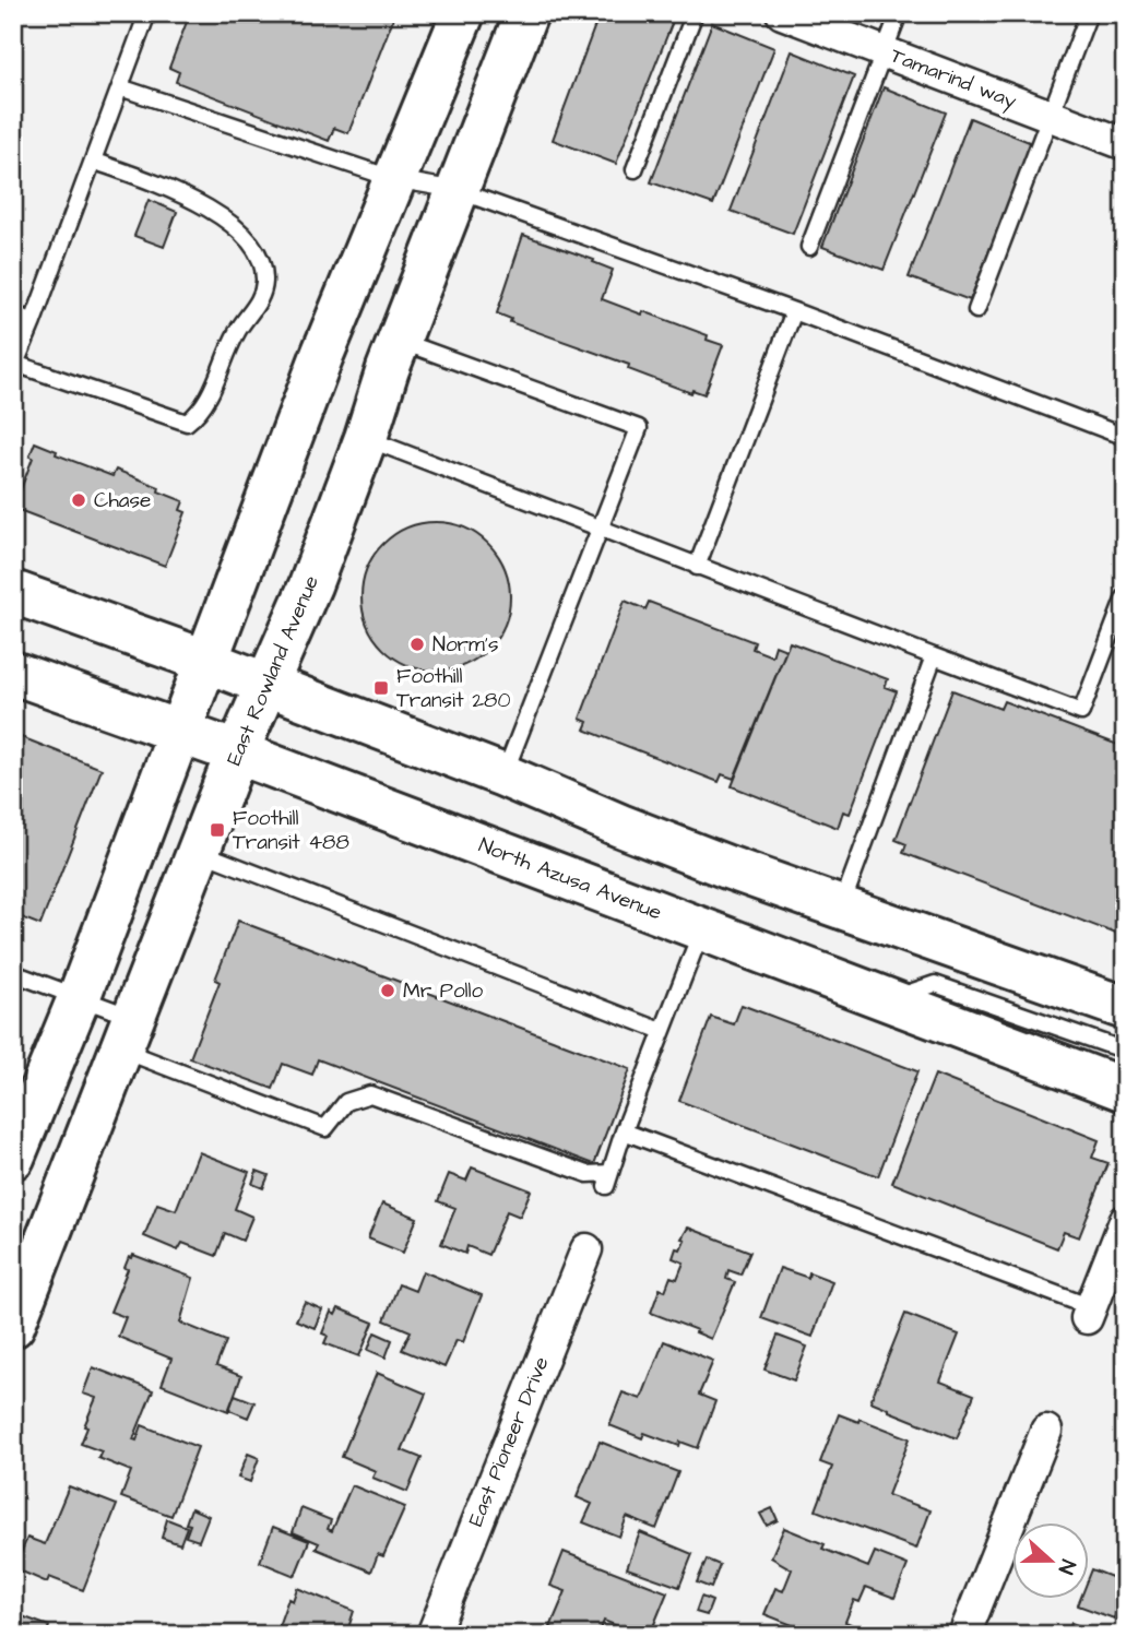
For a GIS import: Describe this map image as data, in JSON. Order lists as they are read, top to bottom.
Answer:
{
  "streets": {
    "main road": ["East Rowland Avenue", "North Azusa Avenue"],
    "street": ["Tamarind way", "East Pioneer Drive"]
  },
  "crossings": [
    ["East Rowland Avenue", "North Azusa Avenue"]
  ],
  "places": {
    "other": ["Chase", "Norm's", "Mr Pollo"],
    "transit": ["Foothill Transit 280", "Foothill Transit 488"]
  },
  "north": "right"
}
